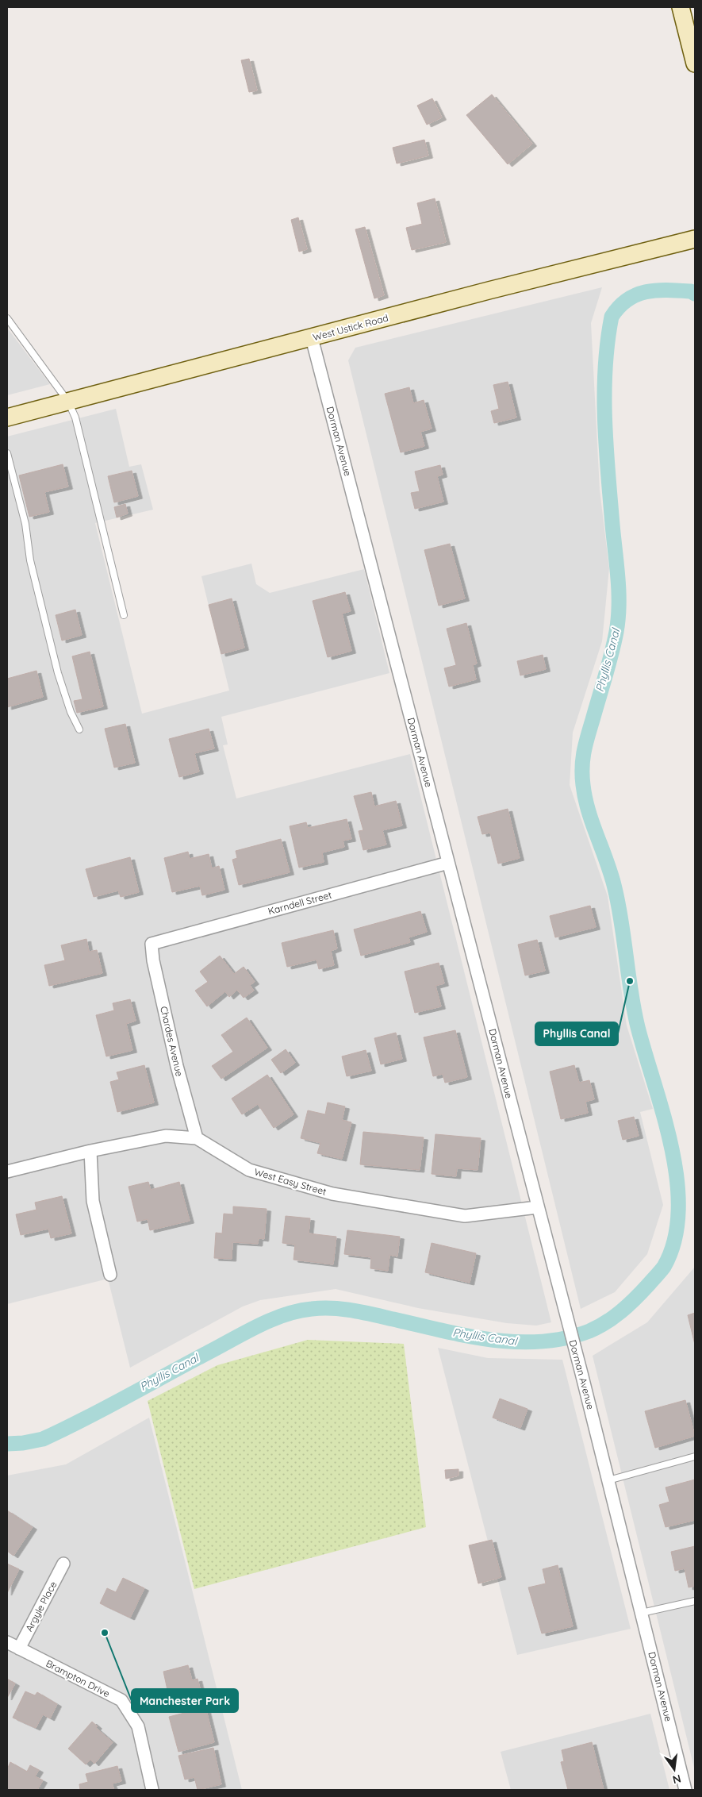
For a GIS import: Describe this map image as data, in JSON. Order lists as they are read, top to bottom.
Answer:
{
  "streets": {
    "main road": ["West Ustick Road"],
    "street": [
      "Dorman Avenue",
      "Karndell Street",
      "Chardes Avenue",
      "West Easy Street",
      "Argyle Place",
      "Brampton Drive"
    ]
  },
  "crossings": [
    ["West Ustick Road", "Dorman Avenue"],
    ["Dorman Avenue", "Karndell Street"],
    ["Dorman Avenue", "West Easy Street"],
    ["Karndell Street", "Chardes Avenue"],
    ["Chardes Avenue", "West Easy Street"],
    ["Argyle Place", "Brampton Drive"]
  ],
  "water": ["Phyllis Canal"],
  "places": ["Phyllis Canal", "Manchester Park"],
  "north": "bottom"
}
